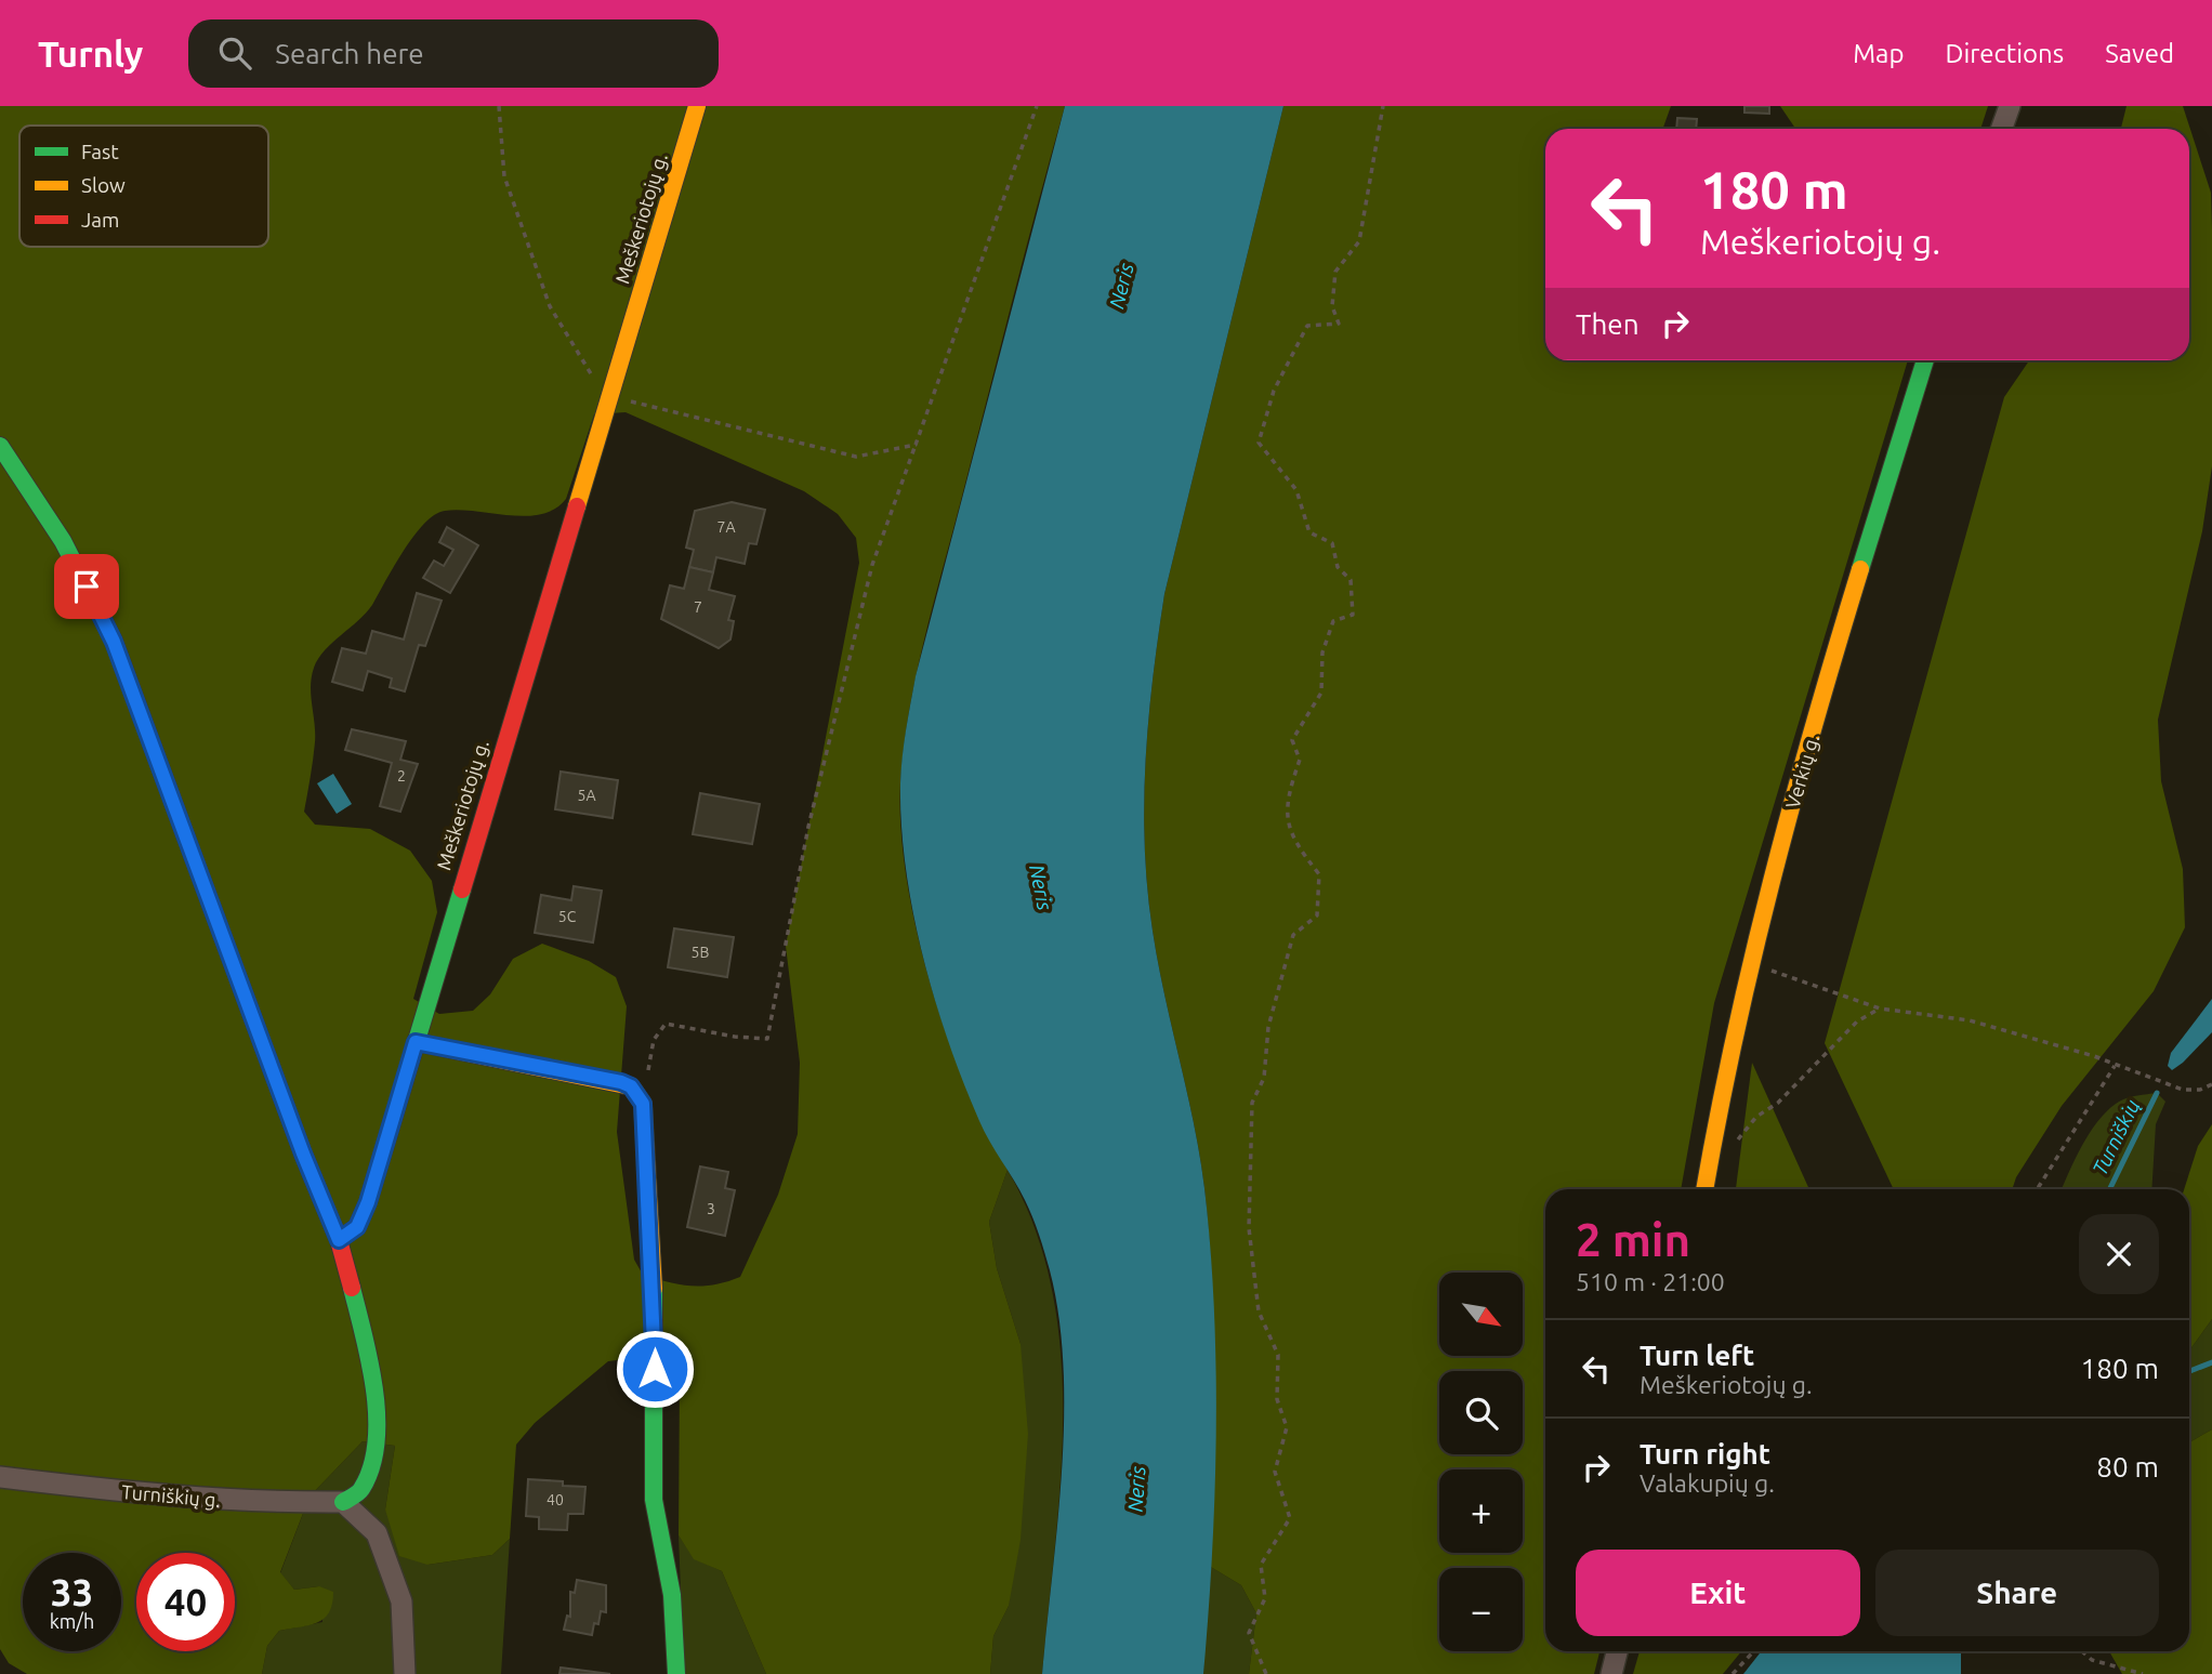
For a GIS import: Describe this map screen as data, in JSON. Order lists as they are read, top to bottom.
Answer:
{
  "streets": {
    "street": ["Meškeriotojų g.", "Verkių g.", "Turniškių g."]
  },
  "water": ["Neris", "Turniškių"],
  "house_numbers": [
    "7A",
    "7",
    "2",
    "5A",
    "5C",
    "5B",
    "3",
    "40"
  ],
  "legend": ["Fast", "Slow", "Jam"],
  "north": "bottom right",
  "page": {
    "header": "Turnly",
    "search": "Search here",
    "nav": ["Map", "Directions", "Saved"],
    "turn": ["180 m", "Meškeriotojų g."],
    "then": "Then",
    "heading": ["2 min", "510 m · 21:00"],
    "map_buttons": ["+", "−"],
    "list": [
      {
        "name": "Turn left",
        "note": "Meškeriotojų g.",
        "value": "180 m"
      },
      {
        "name": "Turn right",
        "note": "Valakupių g.",
        "value": "80 m"
      }
    ],
    "buttons": ["Exit", "Share"],
    "speed": "33 km/h",
    "limit": "40"
  }
}
